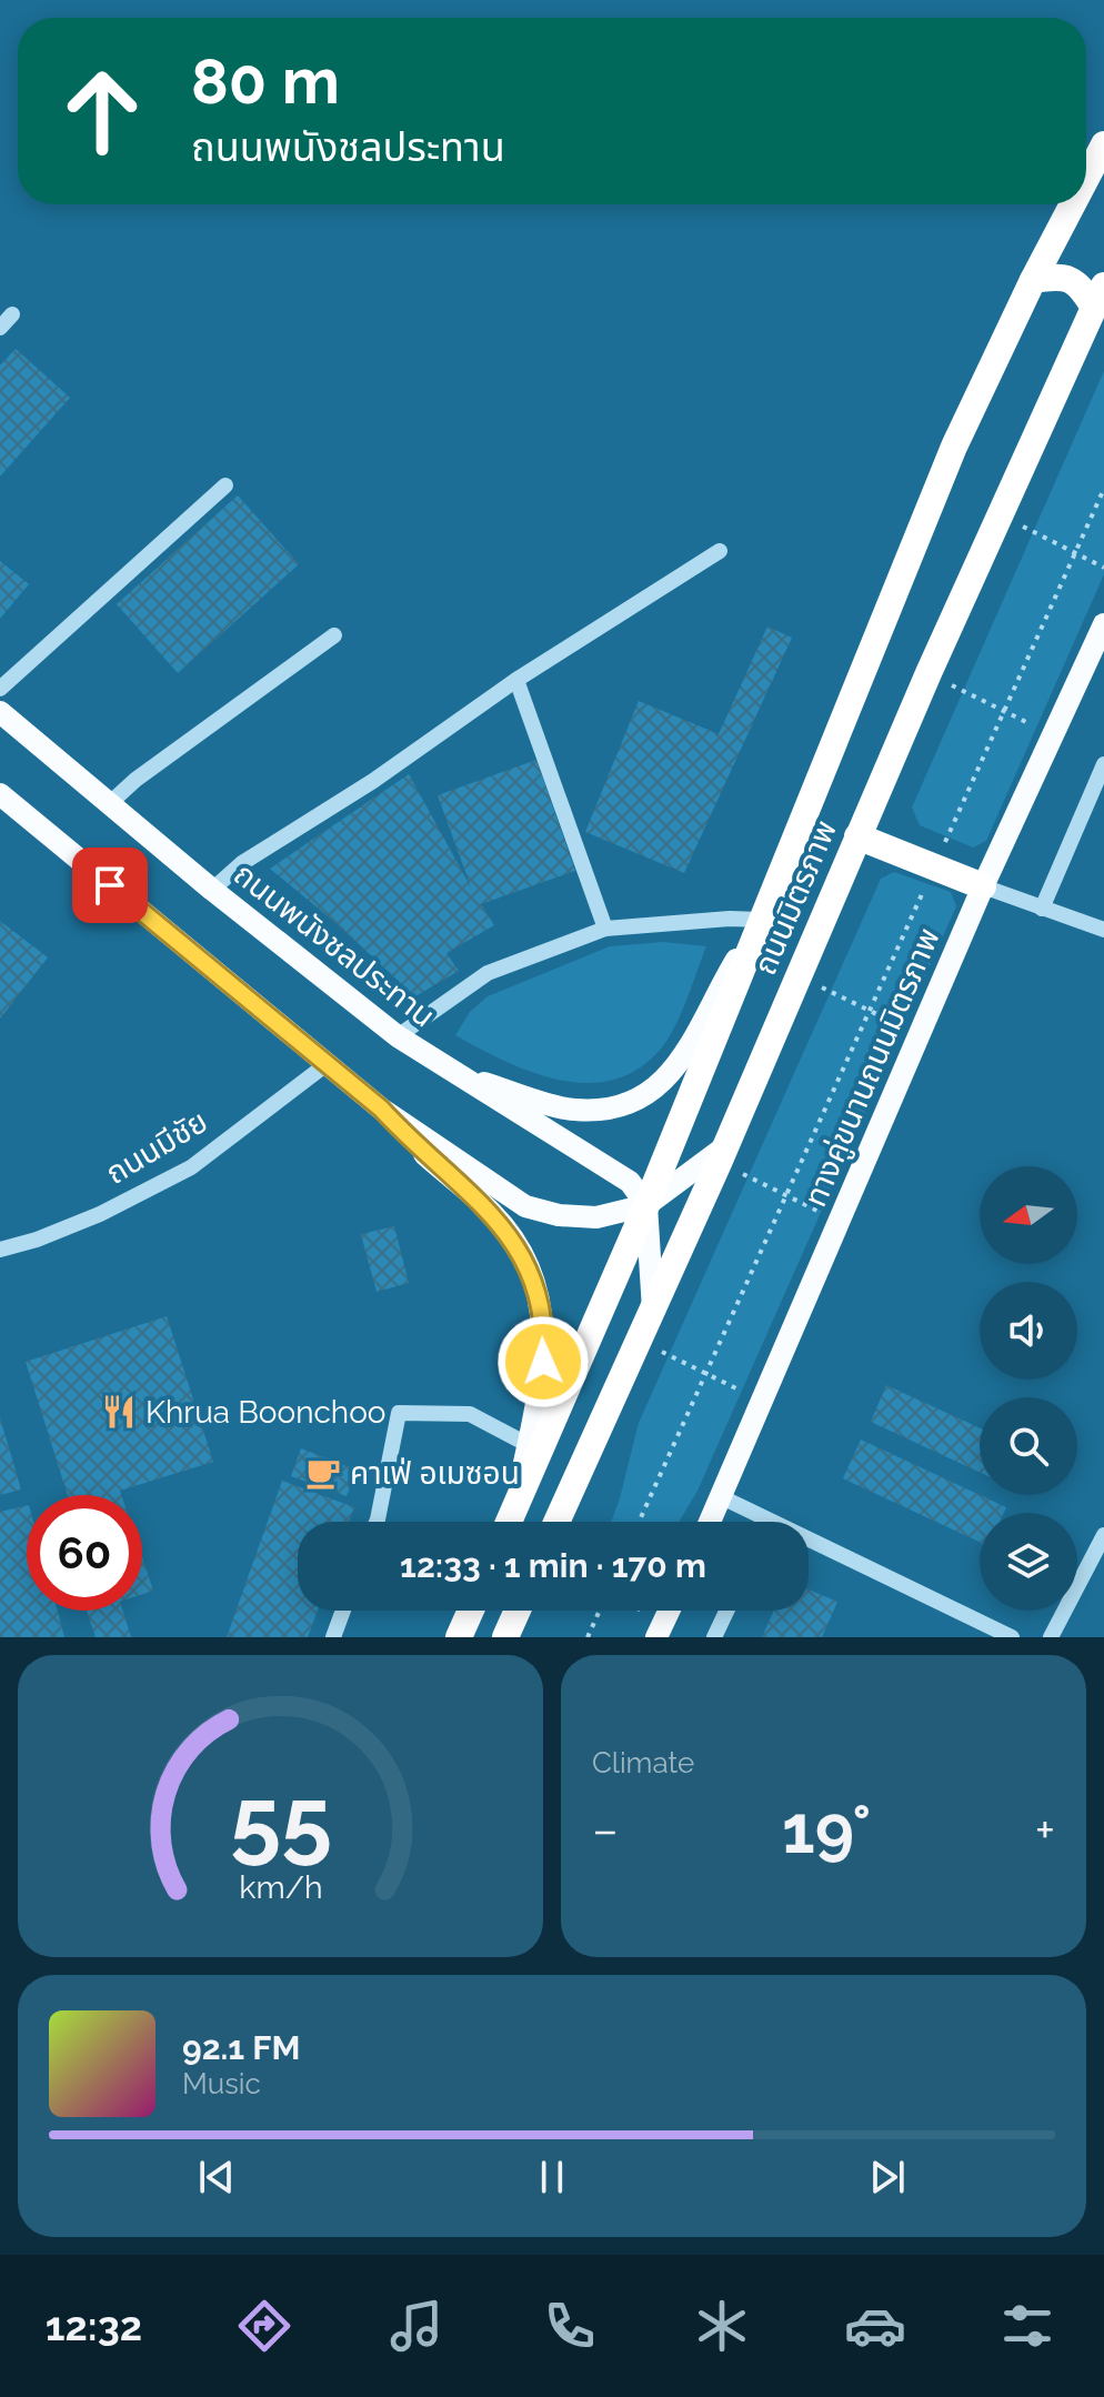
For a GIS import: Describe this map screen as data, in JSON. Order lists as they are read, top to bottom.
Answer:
{
  "streets": {
    "highway": ["ถนนมิตรภาพ"],
    "main road": ["ถนนพนังชลประทาน", "ทางคู่ขนานถนนมิตรภาพ"],
    "street": ["ถนนมีชัย"]
  },
  "crossings": [
    ["ถนนมิตรภาพ", "ถนนพนังชลประทาน"]
  ],
  "places": {
    "restaurant": ["Khrua Boonchoo"],
    "cafe": ["คาเฟ่ อเมซอน"]
  },
  "north": "left",
  "page": {
    "turn": ["80 m", "ถนนพนังชลประทาน"],
    "limit": "60",
    "trip": "12:33 · 1 min · 170 m",
    "tile": "Climate",
    "heat": ["−", "19°", "+"],
    "song": ["92.1 FM", "Music"],
    "tabs": "12:32",
    "gauge": ["55", "km/h"]
  }
}
